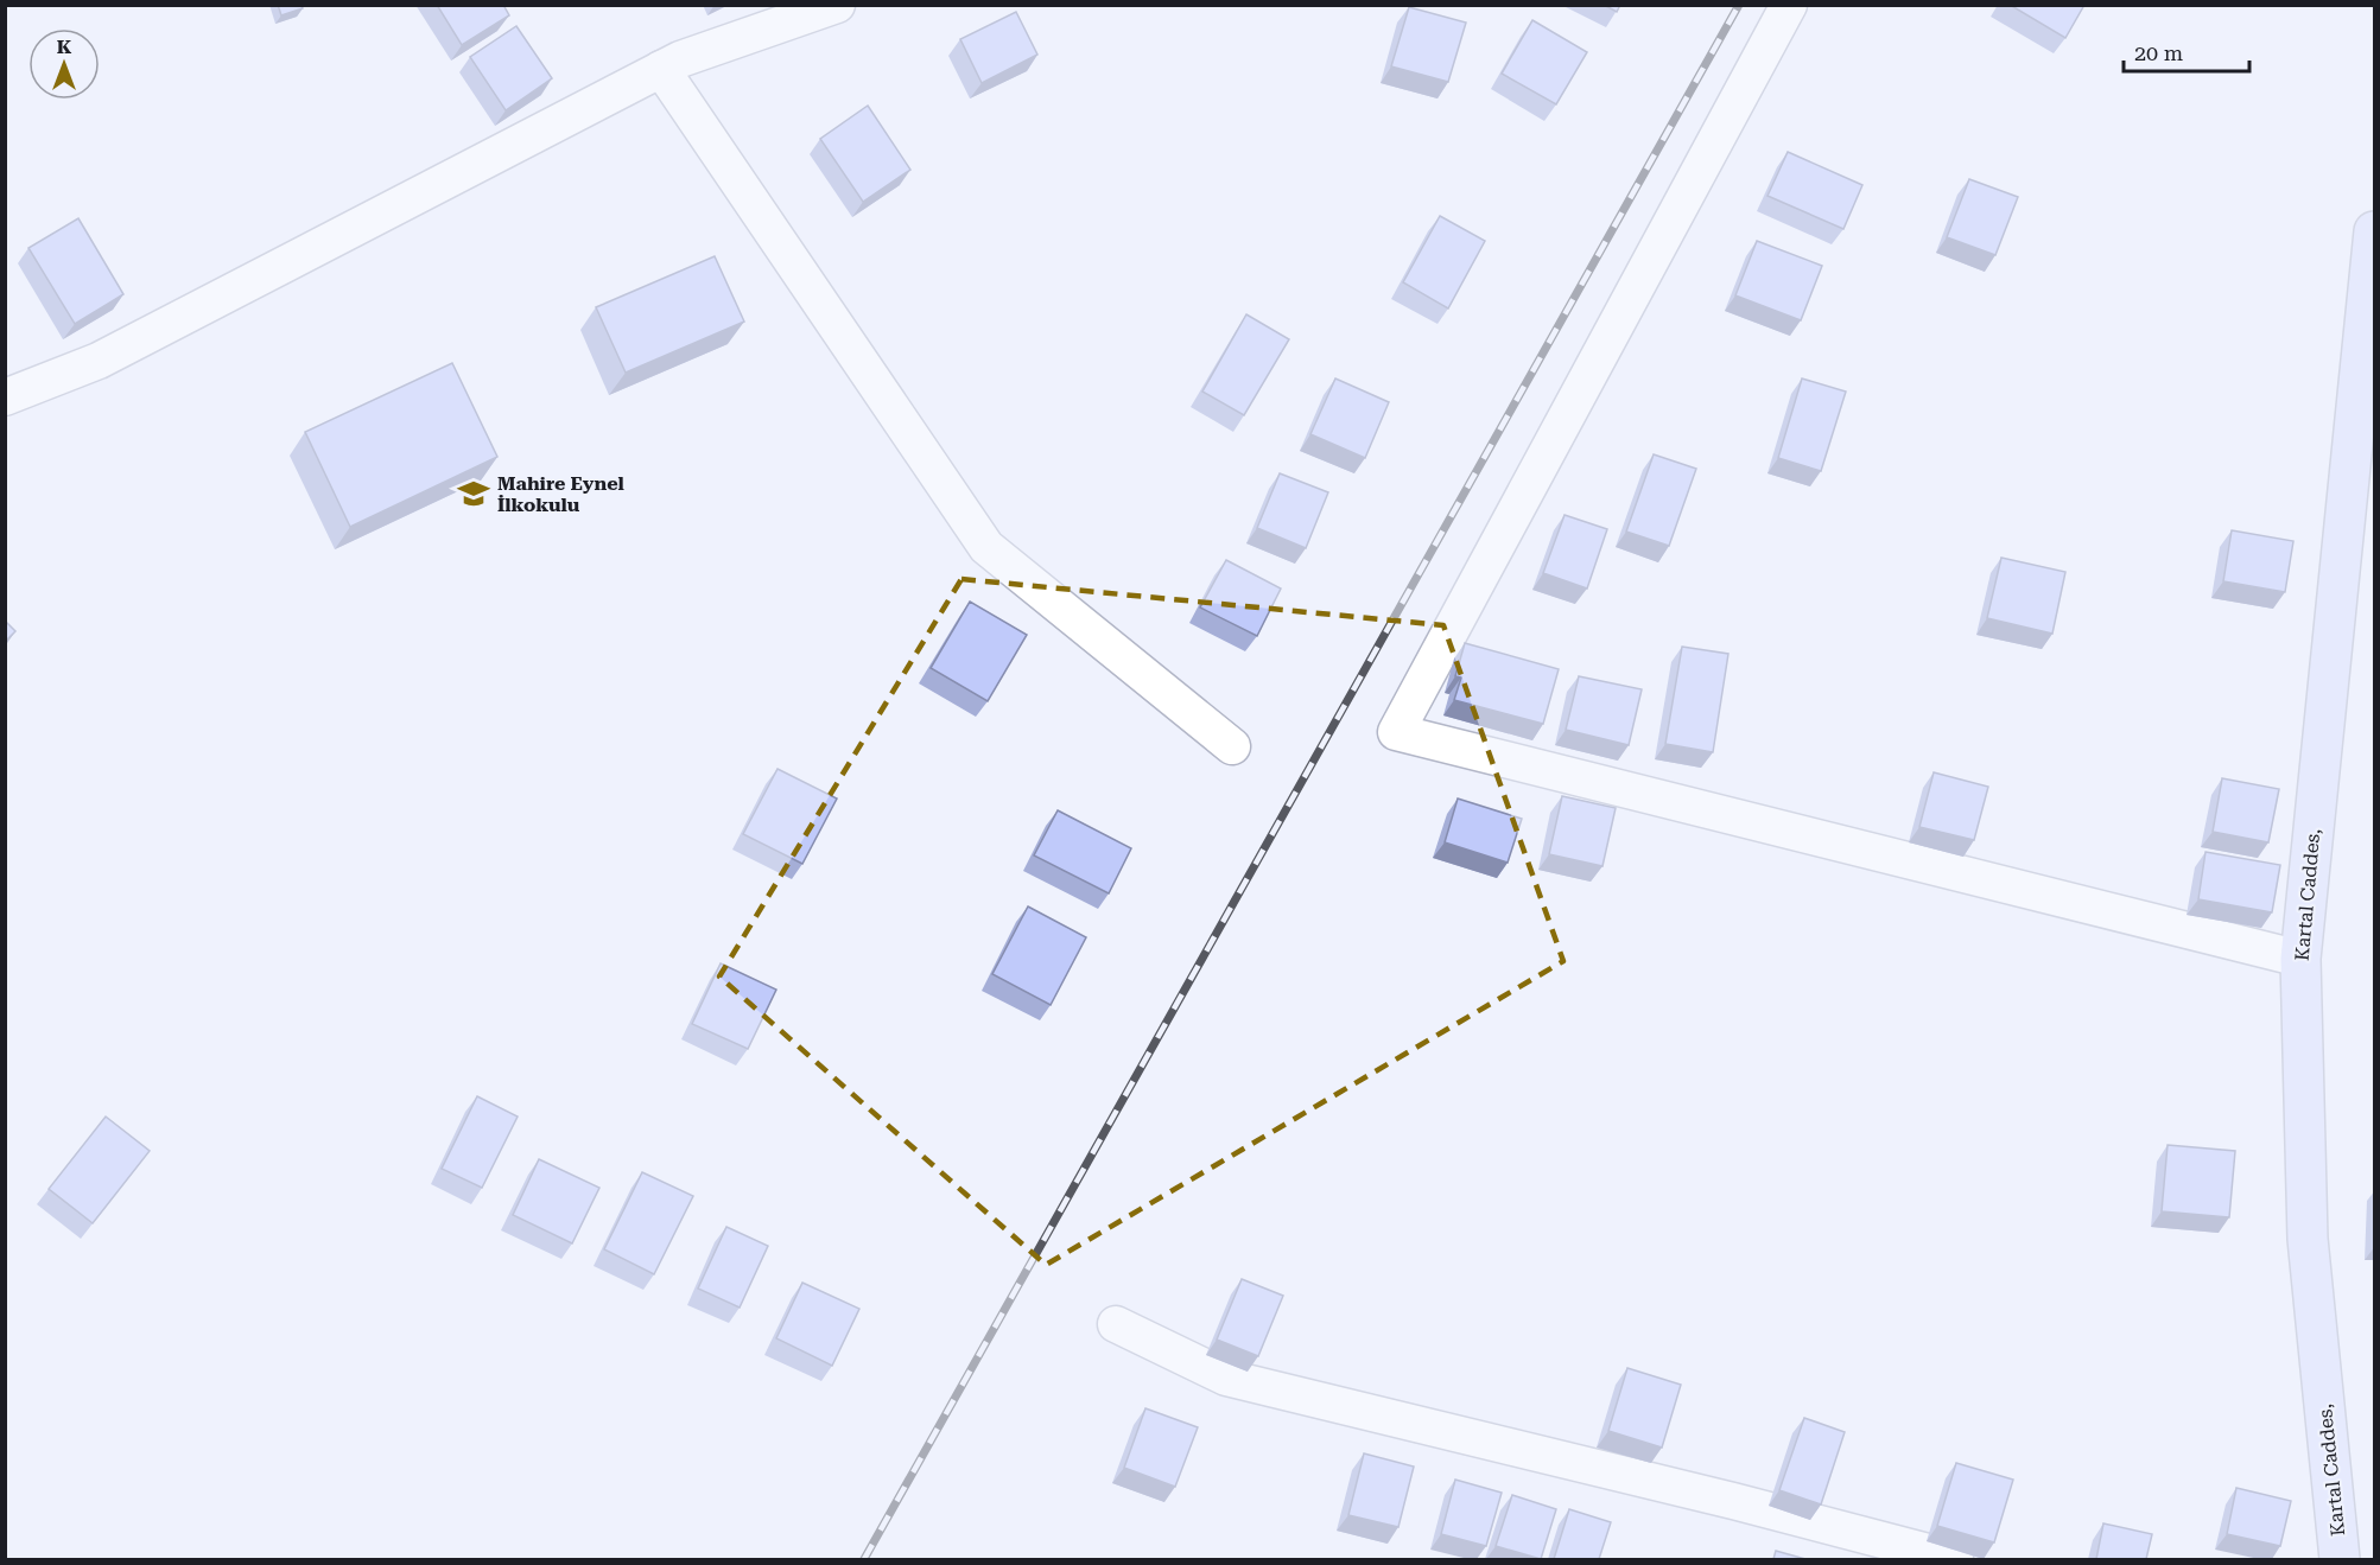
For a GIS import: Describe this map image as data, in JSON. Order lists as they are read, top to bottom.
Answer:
{
  "streets": {
    "main road": ["Kartal Caddes,"]
  },
  "places": {
    "school or university": ["Mahire Eynel İlkokulu"]
  },
  "scale_bar": "20 m",
  "north": "top"
}
